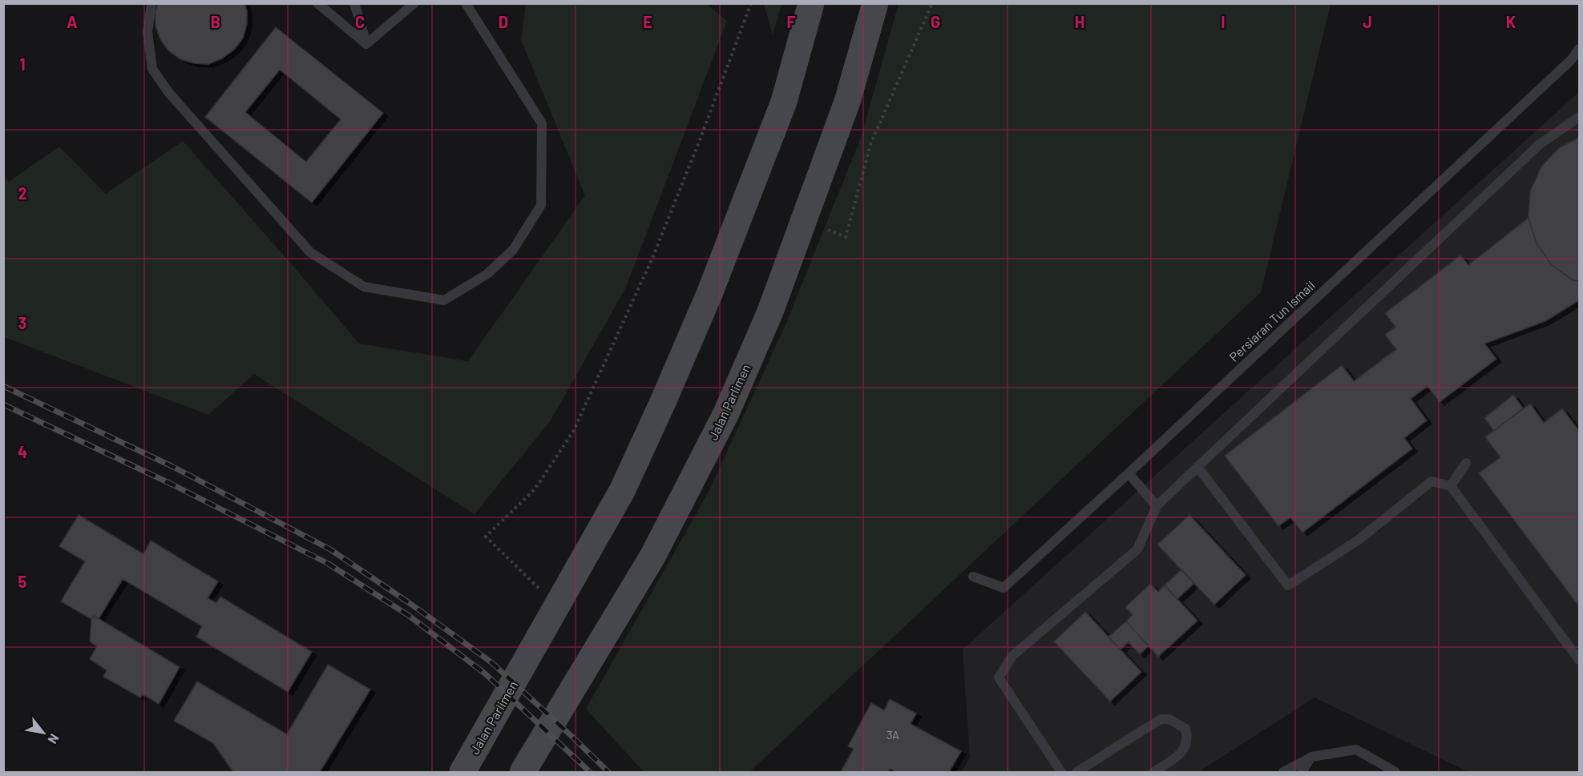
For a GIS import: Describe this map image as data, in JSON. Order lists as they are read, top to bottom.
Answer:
{
  "streets": {
    "street": ["Jalan Parlimen"],
    "lane": ["Persiaran Tun Ismail"]
  },
  "house_numbers": ["3A"],
  "north": "bottom right",
  "grid": {
    "columns": [
      "A",
      "B",
      "C",
      "D",
      "E",
      "F",
      "G",
      "H",
      "I",
      "J",
      "K"
    ],
    "rows": [
      "1",
      "2",
      "3",
      "4",
      "5"
    ]
  }
}
